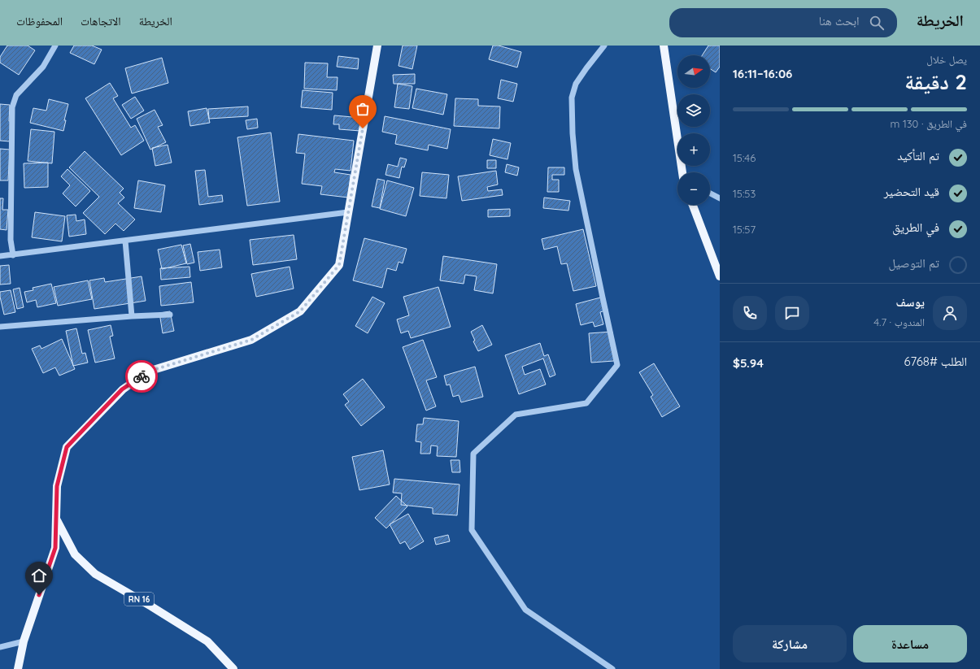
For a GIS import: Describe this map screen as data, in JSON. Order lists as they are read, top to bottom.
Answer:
{
  "streets": {
    "main road": ["RN 16"]
  },
  "north": "right",
  "page": {
    "header": "الخريطة",
    "search": "ابحث هنا",
    "nav": ["الخريطة", "الاتجاهات", "المحفوظات"],
    "heading": ["2 دقيقة", "يصل خلال", "16:06–16:11"],
    "panel": [
      "يوسف",
      "المندوب · 4.7",
      "الطلب #6768",
      "$5.94"
    ],
    "map_buttons": ["+", "−"],
    "bar": "في الطريق · 130 m",
    "list": [
      ["تم التأكيد", "15:46"],
      ["قيد التحضير", "15:53"],
      ["في الطريق", "15:57"],
      "تم التوصيل"
    ],
    "buttons": ["مساعدة", "مشاركة"]
  }
}
